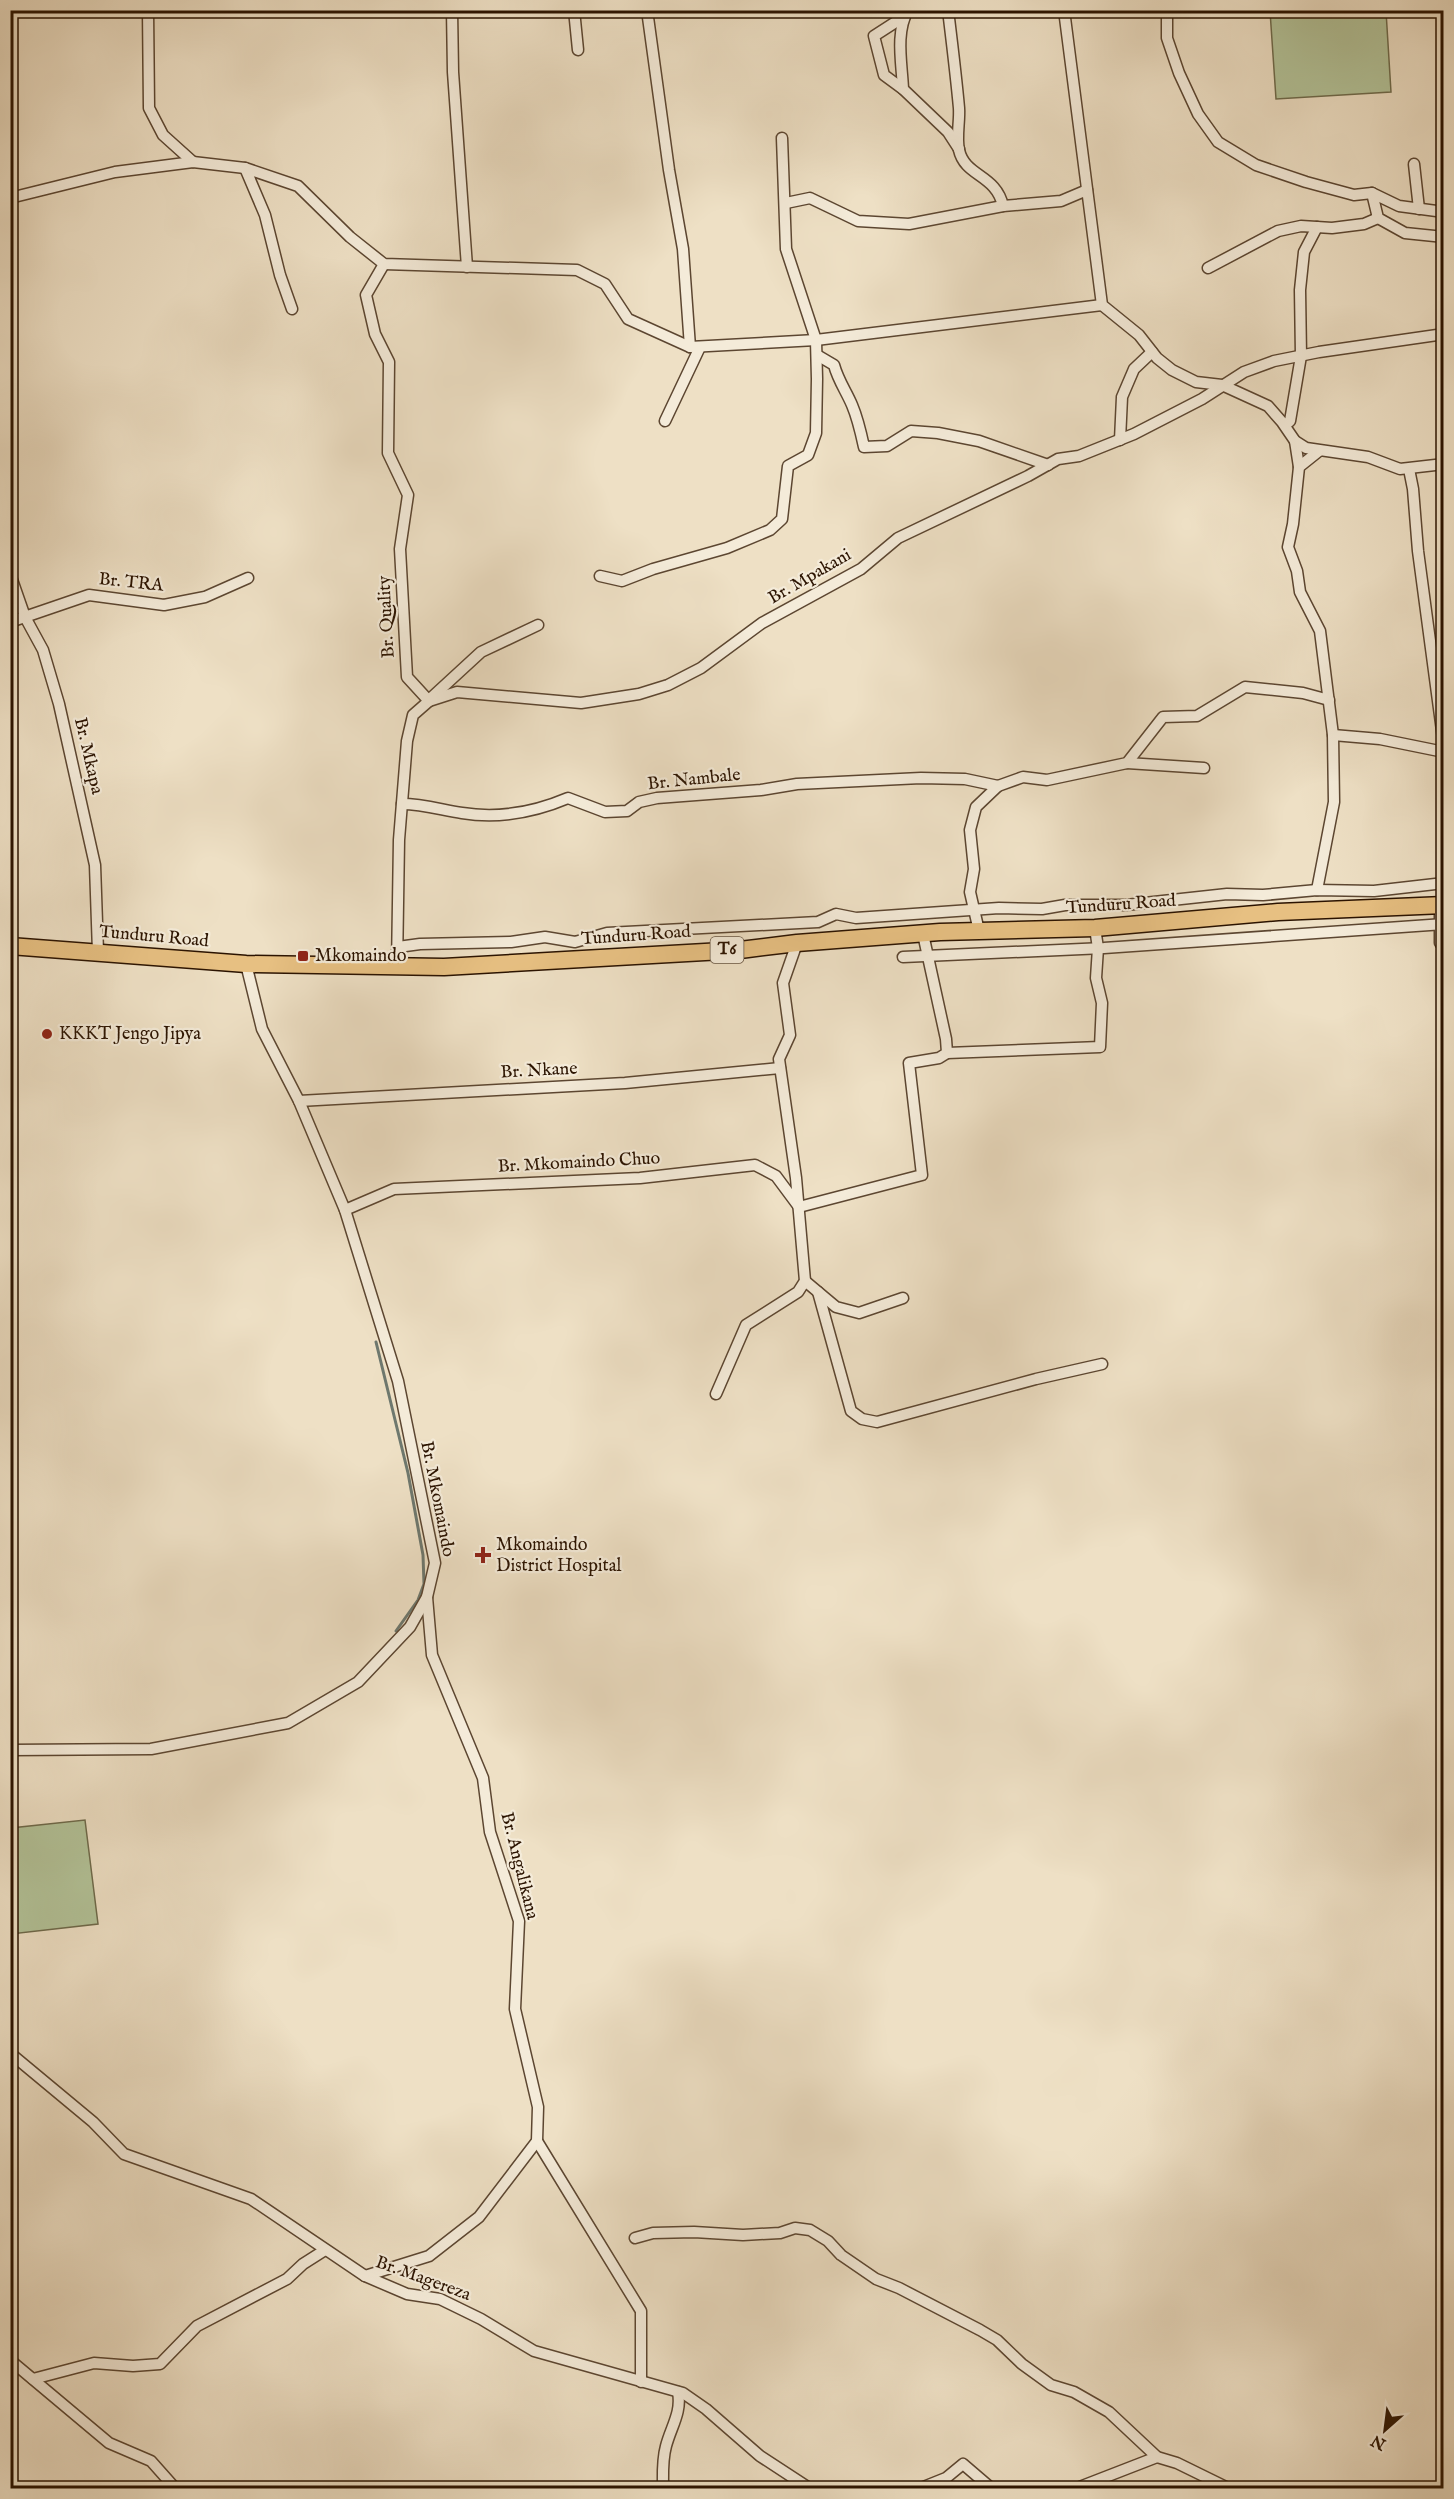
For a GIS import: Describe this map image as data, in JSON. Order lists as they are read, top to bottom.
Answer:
{
  "streets": {
    "highway": ["Tunduru Road", "T6"],
    "street": [
      "Br. Mpakani",
      "Br. TRA",
      "Br. Quality",
      "Br. Mkapa",
      "Br. Nambale",
      "Br. Nkane",
      "Br. Mkomaindo Chuo",
      "Br. Mkomaindo",
      "Br. Angalikana",
      "Br. Magereza"
    ]
  },
  "crossings": [
    ["Br. Mpakani", "Br. Quality"],
    ["Br. TRA", "Br. Mkapa"],
    ["Br. Mkapa", "Tunduru Road"],
    ["Tunduru Road", "Br. Mkomaindo"],
    ["Br. Nkane", "Br. Mkomaindo"],
    ["Br. Mkomaindo Chuo", "Br. Mkomaindo"],
    ["Br. Mkomaindo", "Br. Angalikana"]
  ],
  "places": {
    "transit": ["Mkomaindo"],
    "other": ["KKKT Jengo Jipya"],
    "health": ["Mkomaindo District Hospital"]
  },
  "north": "bottom left"
}
